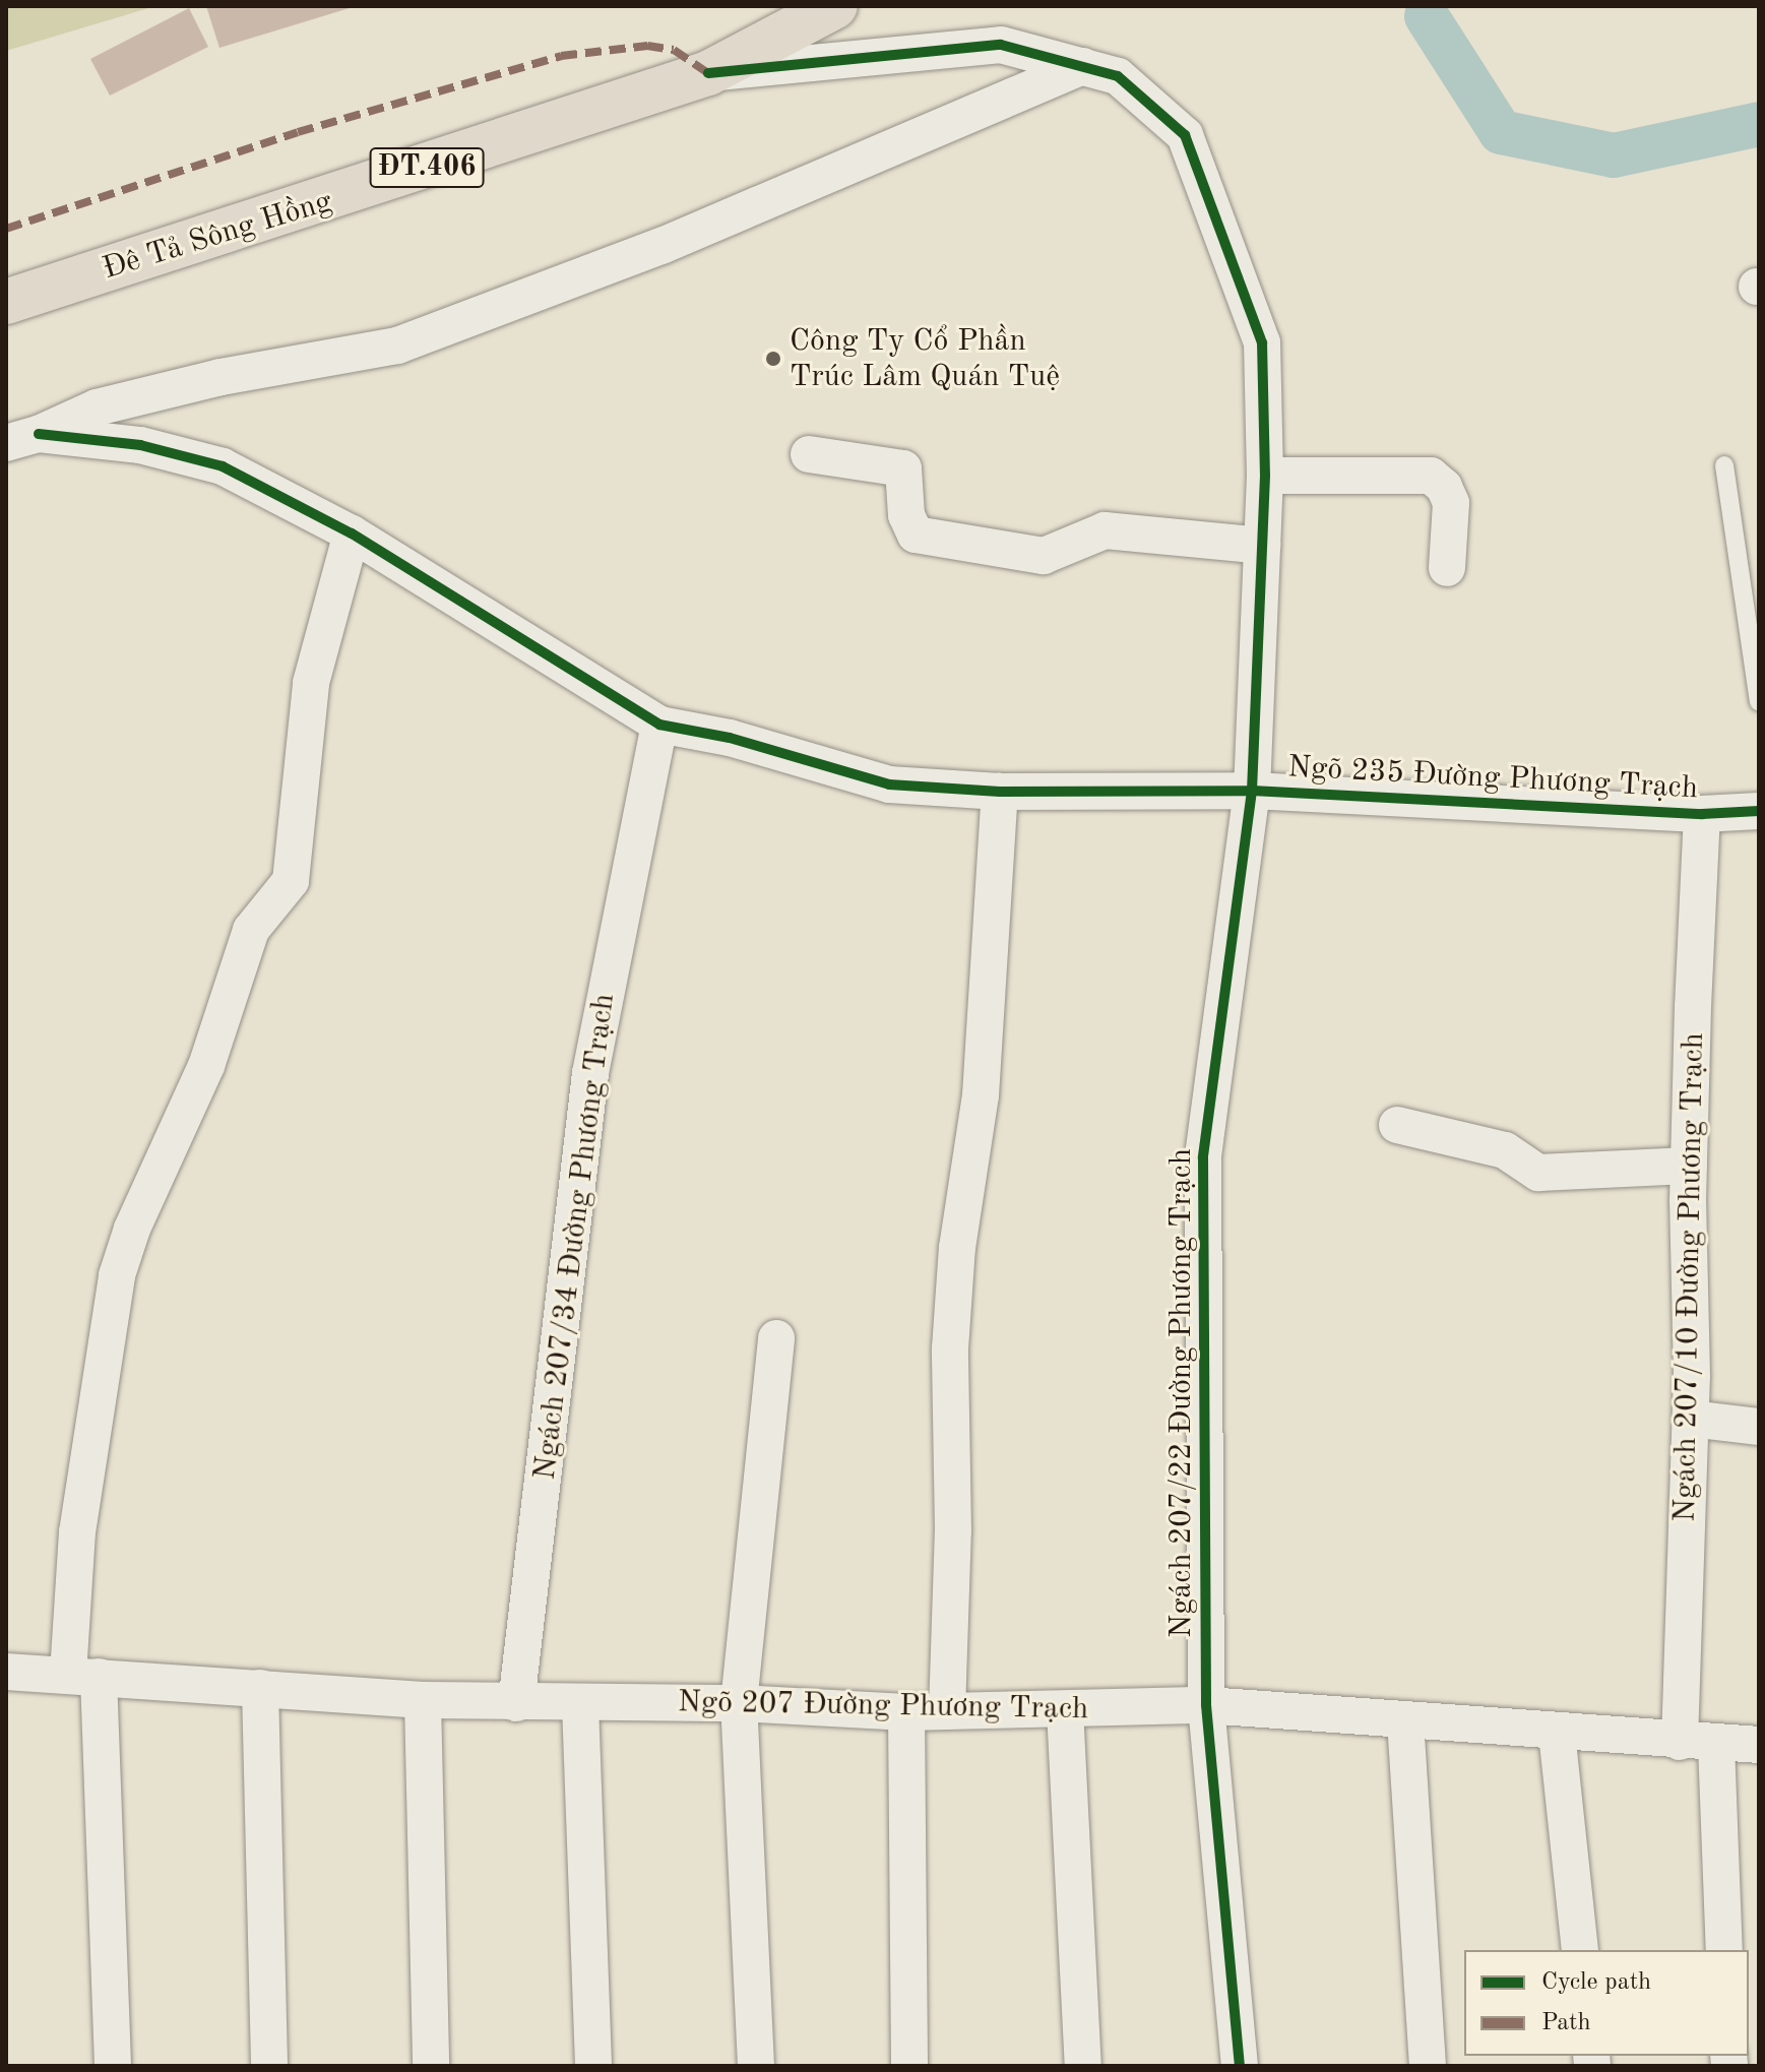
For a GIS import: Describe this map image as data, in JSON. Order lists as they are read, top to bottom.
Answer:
{
  "streets": {
    "main road": ["ĐT.406", "Đê Tả Sông Hồng"],
    "street": [
      "Ngõ 235 Đường Phương Trạch",
      "Ngách 207/34 Đường Phương Trạch",
      "Ngách 207/10 Đường Phương Trạch",
      "Ngách 207/22 Đường Phương Trạch",
      "Ngõ 207 Đường Phương Trạch"
    ]
  },
  "crossings": [
    ["Đê Tả Sông Hồng", "Ngách 207/22 Đường Phương Trạch"],
    ["Ngõ 235 Đường Phương Trạch", "Ngách 207/34 Đường Phương Trạch"],
    ["Ngõ 235 Đường Phương Trạch", "Ngách 207/10 Đường Phương Trạch"],
    ["Ngõ 235 Đường Phương Trạch", "Ngách 207/22 Đường Phương Trạch"],
    ["Ngách 207/34 Đường Phương Trạch", "Ngõ 207 Đường Phương Trạch"],
    ["Ngách 207/10 Đường Phương Trạch", "Ngõ 207 Đường Phương Trạch"],
    ["Ngách 207/22 Đường Phương Trạch", "Ngõ 207 Đường Phương Trạch"]
  ],
  "places": ["Công Ty Cổ Phần Trúc Lâm Quán Tuệ"],
  "legend": ["Cycle path", "Path"]
}
